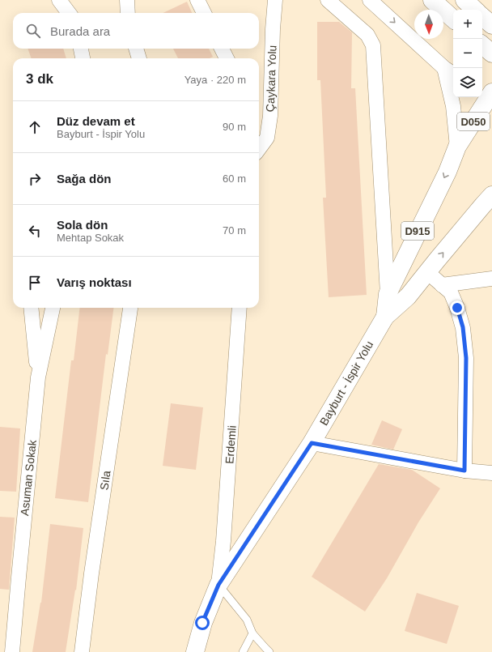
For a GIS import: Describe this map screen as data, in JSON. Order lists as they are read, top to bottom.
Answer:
{
  "streets": {
    "main road": ["D050", "D915", "Bayburt - İspir Yolu"],
    "street": [
      "Çaykara Yolu",
      "Erdemli",
      "Asuman Sokak",
      "Sıla"
    ]
  },
  "crossings": [
    ["D050", "Bayburt - İspir Yolu"],
    ["Bayburt - İspir Yolu", "Erdemli"]
  ],
  "north": "bottom",
  "page": {
    "map_buttons": ["+", "−"],
    "search": "Burada ara",
    "heading": ["3 dk", "Yaya · 220 m"],
    "list": [
      ["Düz devam et", "Bayburt - İspir Yolu", "90 m"],
      ["Sağa dön", "60 m"],
      ["Sola dön", "Mehtap Sokak", "70 m"],
      "Varış noktası"
    ]
  }
}
